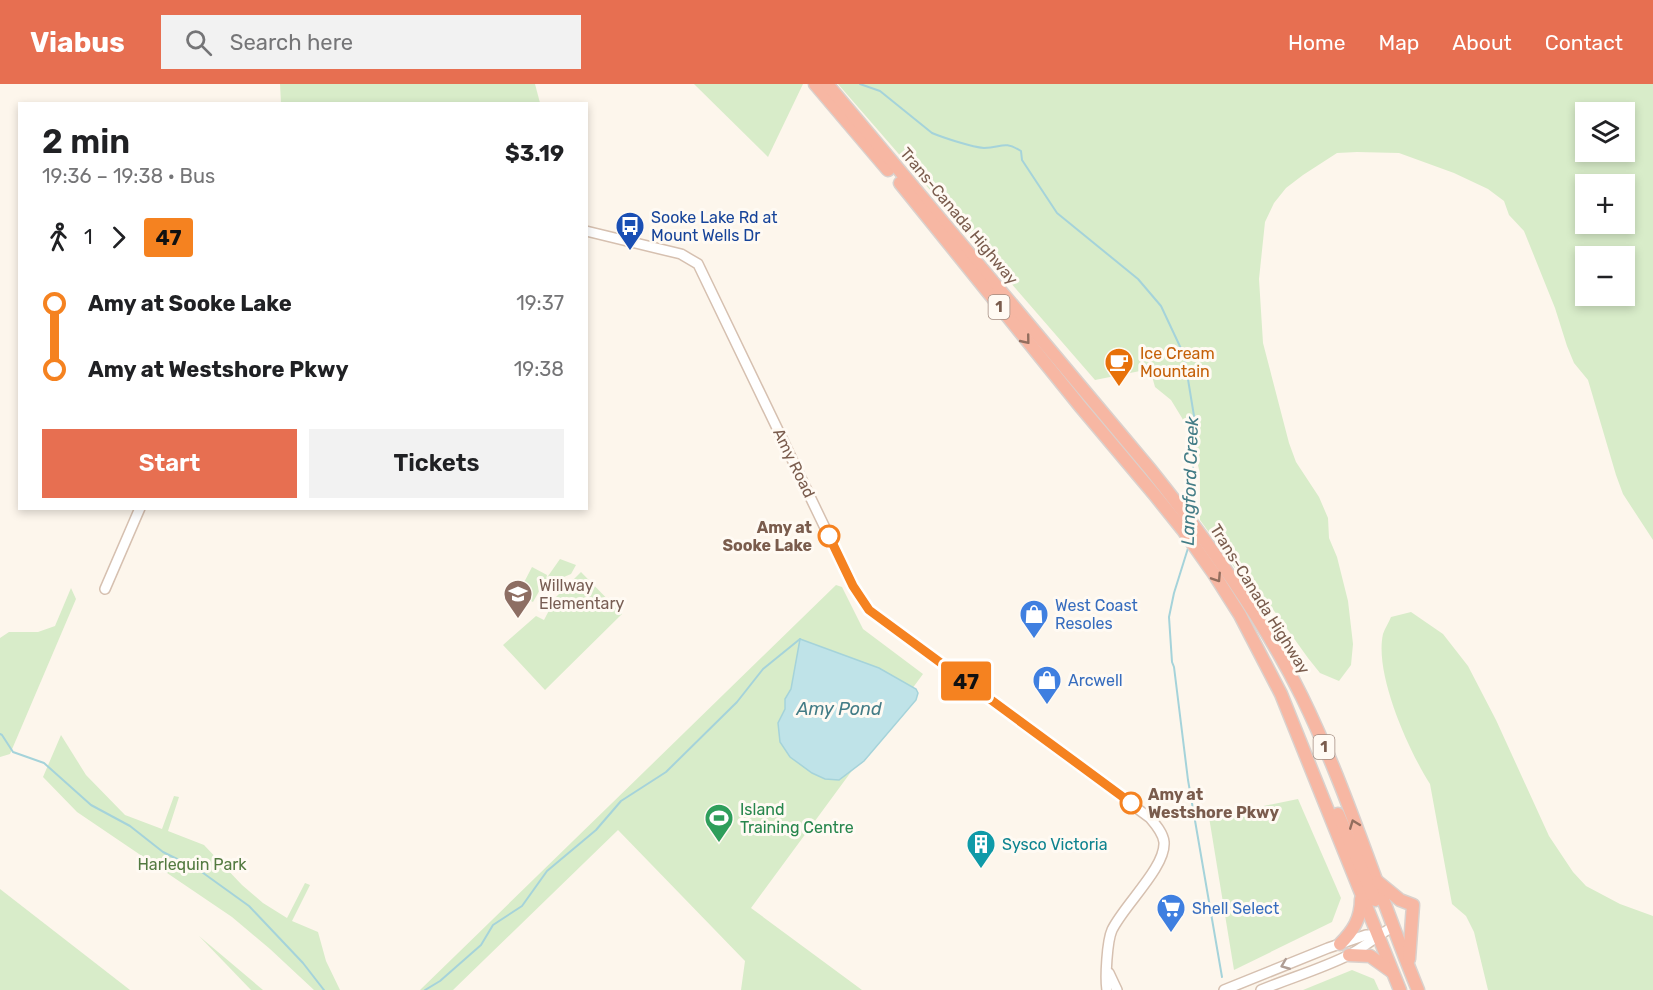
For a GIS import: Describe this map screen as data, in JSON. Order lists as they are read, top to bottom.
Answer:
{
  "streets": {
    "highway": ["Trans-Canada Highway", "1"],
    "street": ["Amy Road"]
  },
  "water": ["Langford Creek", "Amy Pond"],
  "parks": ["Harlequin Park"],
  "places": {
    "bus stop": ["Sooke Lake Rd at Mount Wells Dr"],
    "cafe": ["Ice Cream Mountain"],
    "other": ["Amy at Sooke Lake", "Amy at Westshore Pkwy"],
    "school or university": ["Willway Elementary"],
    "shop": ["West Coast Resoles", "Arcwell"],
    "sports": ["Island Training Centre"],
    "building": ["Sysco Victoria"],
    "supermarket": ["Shell Select"]
  },
  "lines": ["bus line 47"],
  "page": {
    "header": "Viabus",
    "search": "Search here",
    "nav": [
      "Home",
      "Map",
      "About",
      "Contact"
    ],
    "on_map": "47",
    "map_buttons": ["+", "−"],
    "heading": ["2 min", "19:36 – 19:38 · Bus", "$3.19"],
    "legs": ["1", "47"],
    "list": [
      {
        "name": "Amy at Sooke Lake",
        "value": "19:37"
      },
      {
        "name": "Amy at Westshore Pkwy",
        "value": "19:38"
      }
    ],
    "buttons": ["Start", "Tickets"]
  }
}
